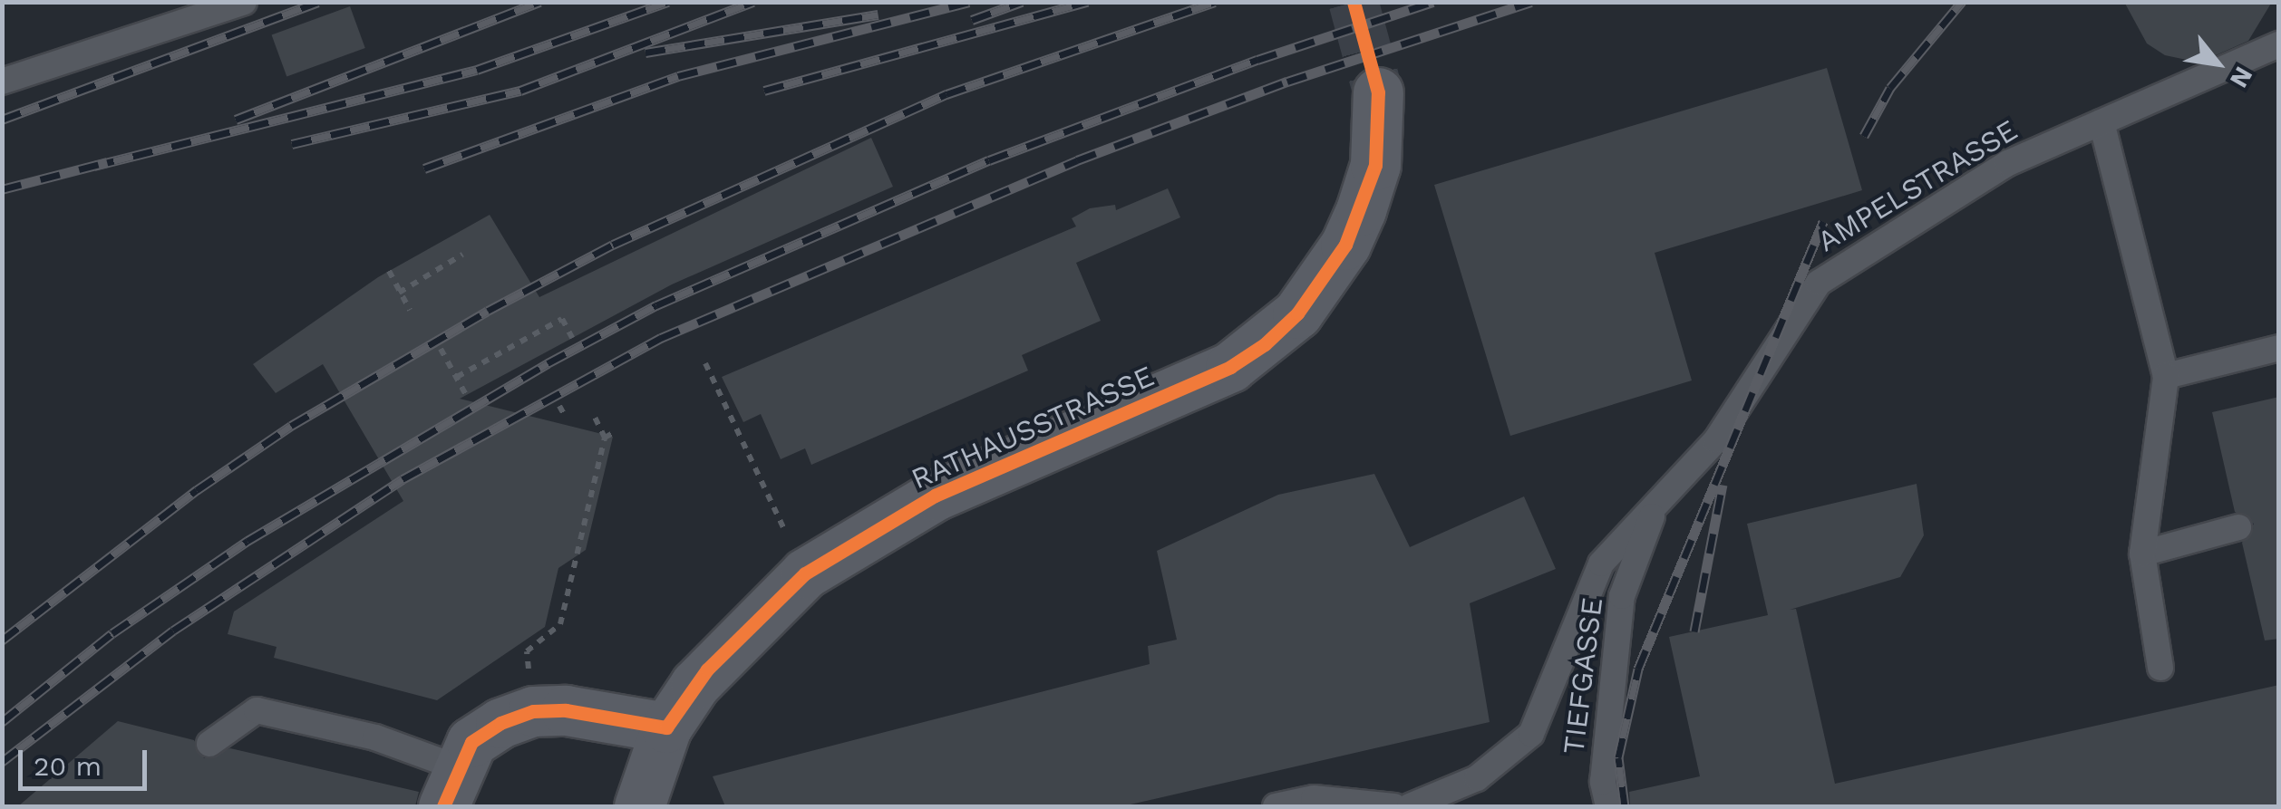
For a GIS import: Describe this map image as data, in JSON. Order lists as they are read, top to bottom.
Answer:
{
  "streets": {
    "main road": ["RATHAUSSTRASSE"],
    "lane": ["AMPELSTRASSE", "TIEFGASSE"]
  },
  "crossings": [
    ["AMPELSTRASSE", "TIEFGASSE"]
  ],
  "scale_bar": "20 m",
  "north": "bottom right"
}
